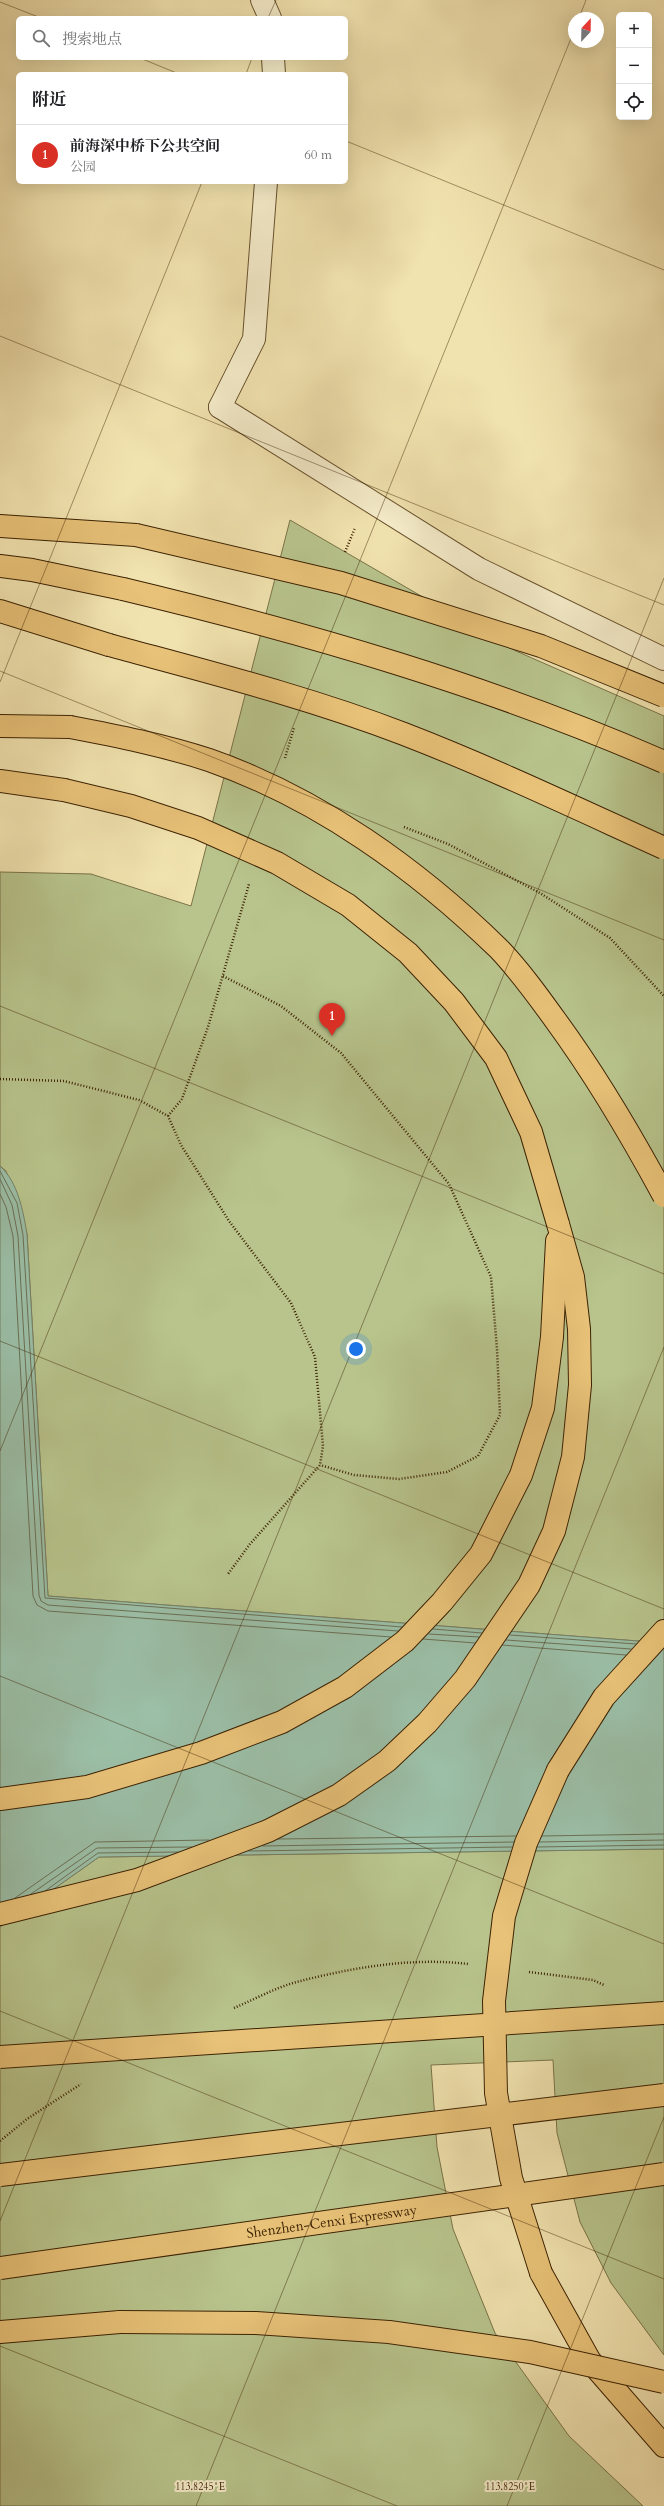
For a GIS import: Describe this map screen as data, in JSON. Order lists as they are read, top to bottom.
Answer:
{
  "streets": {
    "highway": ["Shenzhen-Cenxi Expressway"]
  },
  "north": "top",
  "page": {
    "map_buttons": ["+", "−"],
    "search": "搜索地点",
    "heading": "附近",
    "list": [
      {
        "mark": "1",
        "name": "前海深中桥下公共空间",
        "note": "公园",
        "value": "60 m"
      }
    ],
    "pins": "1"
  },
  "coordinates": ["113.8245°E", "113.8250°E"]
}
